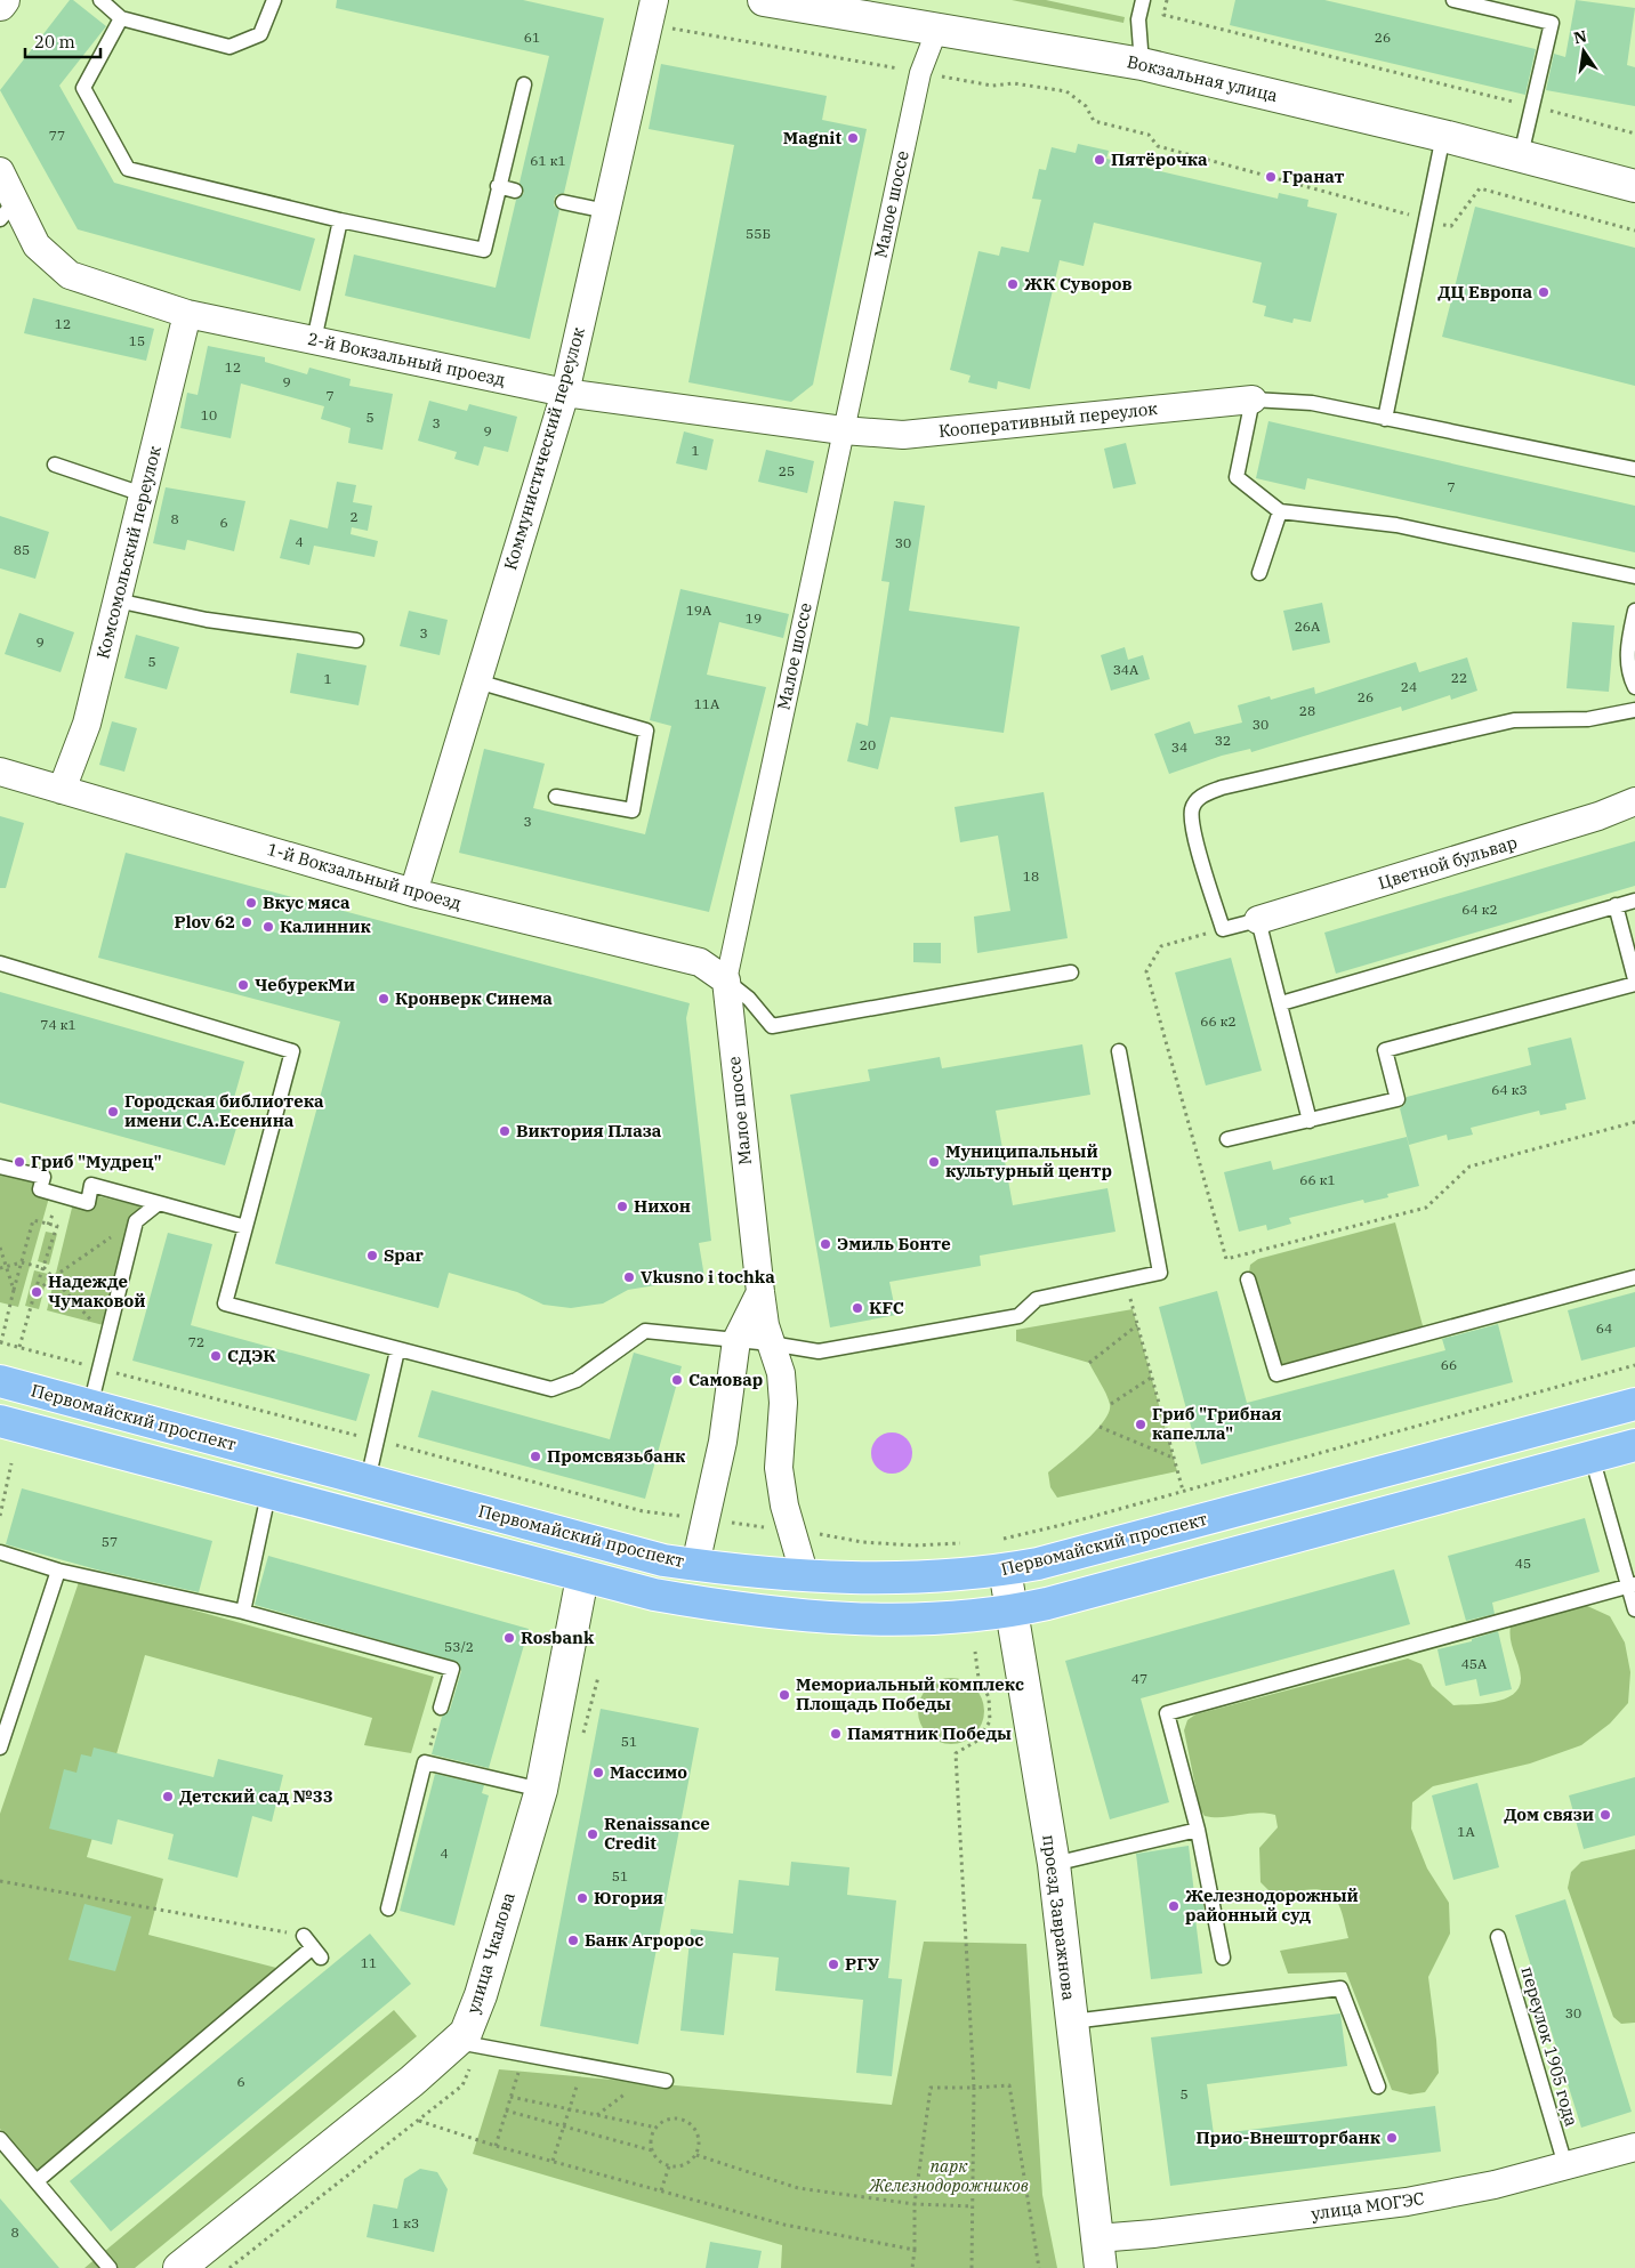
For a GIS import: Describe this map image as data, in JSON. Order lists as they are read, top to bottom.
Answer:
{
  "streets": {
    "main road": ["Первомайский проспект"],
    "street": [
      "Вокзальная улица",
      "Малое шоссе",
      "2-й Вокзальный проезд",
      "Кооперативный переулок",
      "Коммунистический переулок",
      "Комсомольский переулок",
      "Цветной бульвар",
      "1-й Вокзальный проезд",
      "проезд Завражнова",
      "улица Чкалова",
      "улица МОГЭС"
    ],
    "lane": ["переулок 1905 года"]
  },
  "crossings": [
    ["Вокзальная улица", "Малое шоссе"],
    ["Малое шоссе", "2-й Вокзальный проезд"],
    ["Малое шоссе", "Кооперативный переулок"],
    ["Малое шоссе", "1-й Вокзальный проезд"],
    ["Малое шоссе", "Первомайский проспект"],
    ["2-й Вокзальный проезд", "Кооперативный переулок"],
    ["2-й Вокзальный проезд", "Коммунистический переулок"],
    ["2-й Вокзальный проезд", "Комсомольский переулок"],
    ["Коммунистический переулок", "1-й Вокзальный проезд"],
    ["Комсомольский переулок", "1-й Вокзальный проезд"],
    ["Первомайский проспект", "проезд Завражнова"],
    ["проезд Завражнова", "улица МОГЭС"],
    ["переулок 1905 года", "улица МОГЭС"]
  ],
  "parks": ["парк Железнодорожников"],
  "places": [
    "Magnit",
    "Пятёрочка",
    "Гранат",
    "ЖК Суворов",
    "ДЦ Европа",
    "Вкус мяса",
    "Plov 62",
    "Калинник",
    "ЧебурекМи",
    "Кронверк Синема",
    "Городская библиотека имени С.А.Есенина",
    "Виктория Плаза",
    "Гриб \"Мудрец\"",
    "Муниципальный культурный центр",
    "Нихон",
    "Эмиль Бонте",
    "Spar",
    "Vkusno i tochka",
    "Надежде Чумаковой",
    "KFC",
    "СДЭК",
    "Самовар",
    "Гриб \"Грибная капелла\"",
    "Промсвязьбанк",
    "Rosbank",
    "Мемориальный комплекс Площадь Победы",
    "Памятник Победы",
    "Массимо",
    "Детский сад №33",
    "Дом связи",
    "Renaissance Credit",
    "Югория",
    "Железнодорожный районный суд",
    "Банк Агророс",
    "РГУ",
    "Прио-Внешторгбанк"
  ],
  "house_numbers": [
    "61",
    "26",
    "77",
    "61 к1",
    "55Б",
    "12",
    "15",
    "12",
    "9",
    "7",
    "10",
    "5",
    "3",
    "9",
    "1",
    "25",
    "7",
    "2",
    "8",
    "6",
    "4",
    "30",
    "85",
    "19А",
    "19",
    "26А",
    "3",
    "9",
    "5",
    "34А",
    "22",
    "1",
    "24",
    "26",
    "11А",
    "28",
    "30",
    "32",
    "20",
    "34",
    "3",
    "18",
    "64 к2",
    "66 к2",
    "74 к1",
    "64 к3",
    "66 к1",
    "64",
    "72",
    "66",
    "57",
    "45",
    "53/2",
    "45А",
    "47",
    "51",
    "1А",
    "4",
    "51",
    "11",
    "30",
    "6",
    "5",
    "1 к3",
    "8"
  ],
  "scale_bar": "20 m",
  "north": "top"
}
